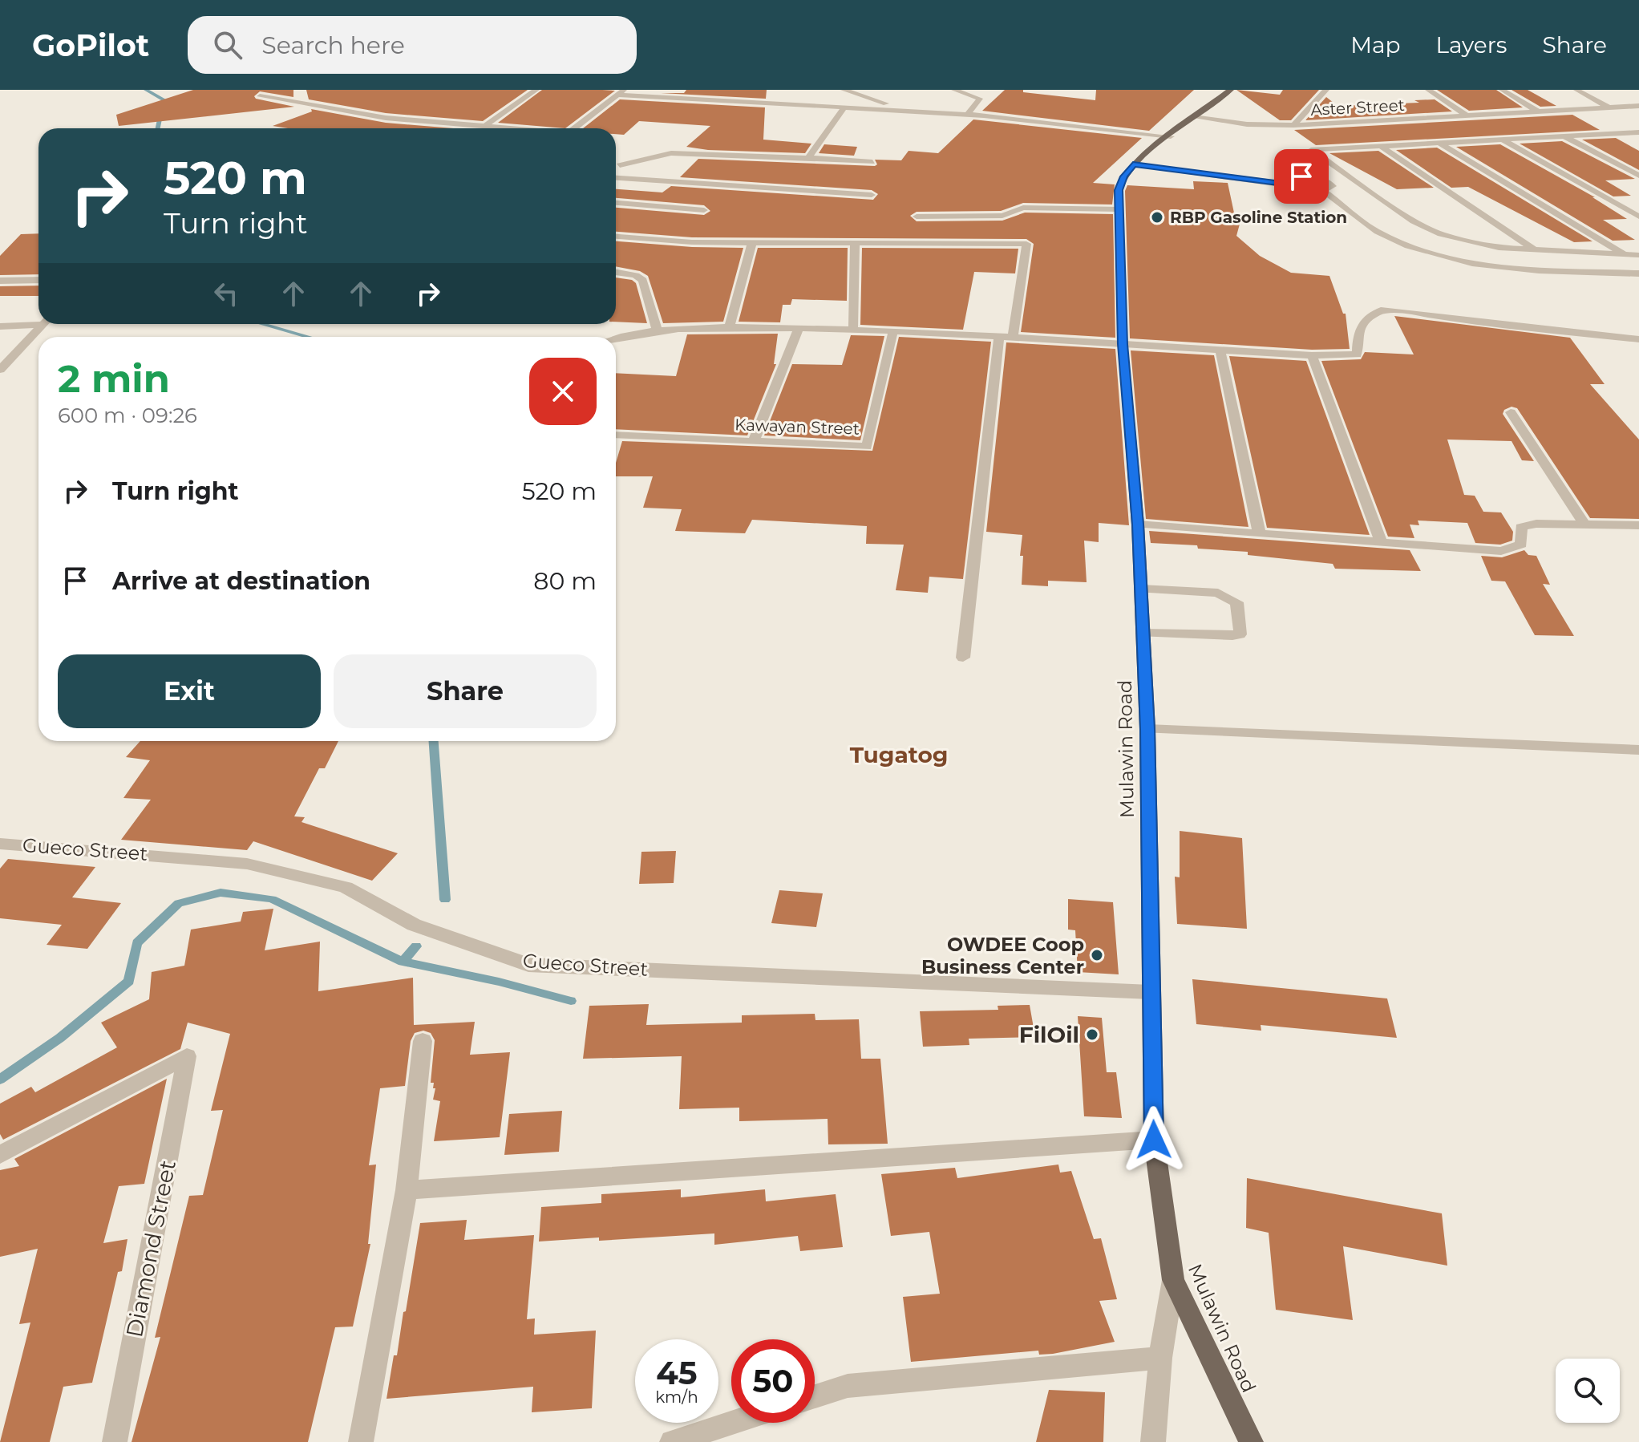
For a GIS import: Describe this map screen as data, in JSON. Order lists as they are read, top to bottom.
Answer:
{
  "streets": {
    "main road": ["Mulawin Road"],
    "street": [
      "Aster Street",
      "Kawayan Street",
      "Gueco Street",
      "Diamond Street"
    ]
  },
  "crossings": [
    ["Aster Street", "Mulawin Road"],
    ["Mulawin Road", "Gueco Street"]
  ],
  "districts": ["Tugatog"],
  "places": ["RBP Gasoline Station", "OWDEE Coop Business Center", "FilOil"],
  "page": {
    "header": "GoPilot",
    "search": "Search here",
    "nav": ["Map", "Layers", "Share"],
    "turn": ["520 m", "Turn right"],
    "heading": ["2 min", "600 m · 09:26"],
    "list": [
      {
        "name": "Turn right",
        "value": "520 m"
      },
      {
        "name": "Arrive at destination",
        "value": "80 m"
      }
    ],
    "buttons": ["Exit", "Share"],
    "speed": "45 km/h",
    "limit": "50"
  }
}
